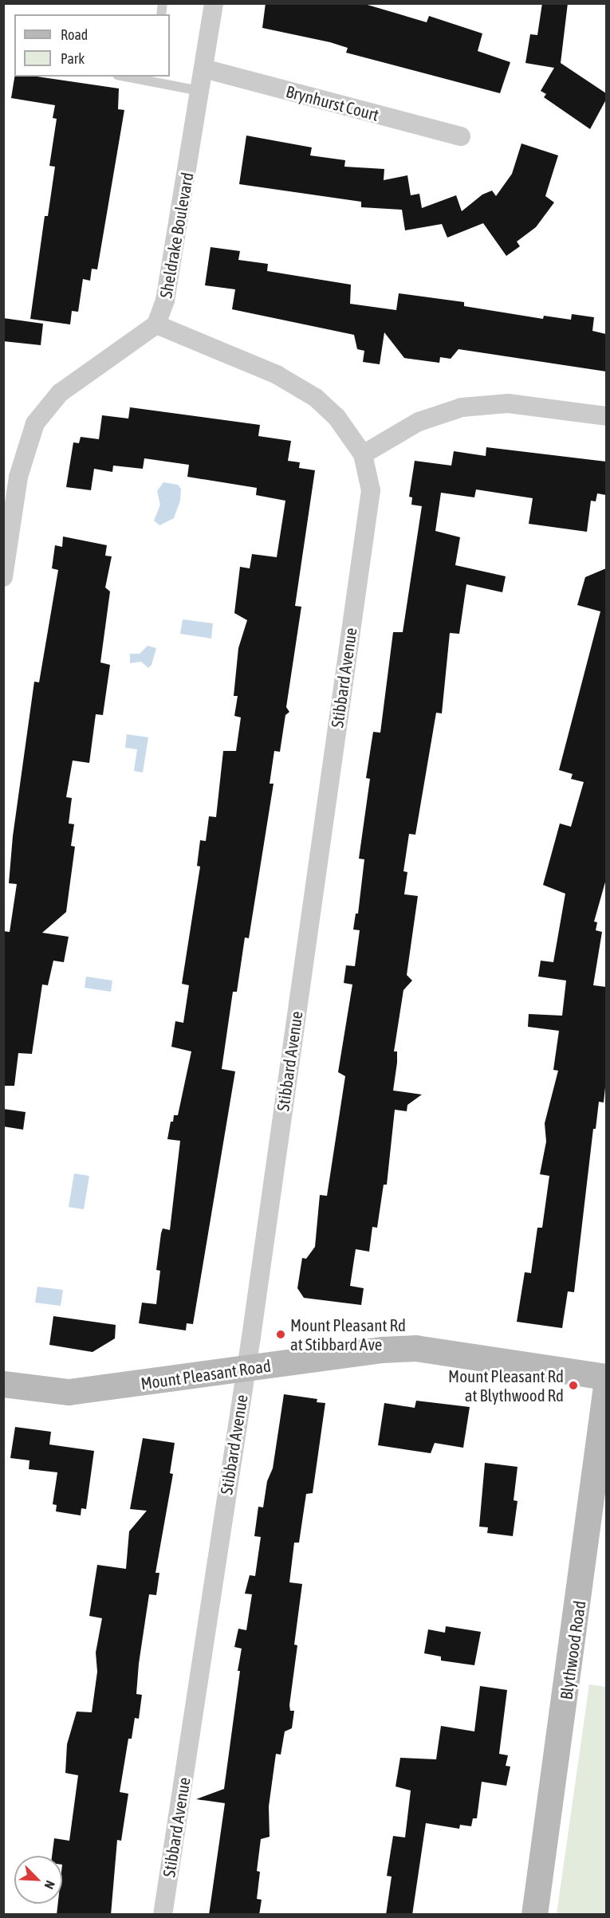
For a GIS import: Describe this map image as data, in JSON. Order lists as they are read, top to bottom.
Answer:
{
  "streets": {
    "main road": ["Mount Pleasant Road", "Blythwood Road"],
    "street": ["Brynhurst Court", "Sheldrake Boulevard", "Stibbard Avenue"]
  },
  "crossings": [
    ["Brynhurst Court", "Sheldrake Boulevard"],
    ["Sheldrake Boulevard", "Stibbard Avenue"],
    ["Stibbard Avenue", "Mount Pleasant Road"]
  ],
  "places": ["Mount Pleasant Rd at Stibbard Ave", "Mount Pleasant Rd at Blythwood Rd"],
  "legend": ["Road", "Park"],
  "north": "bottom right"
}
